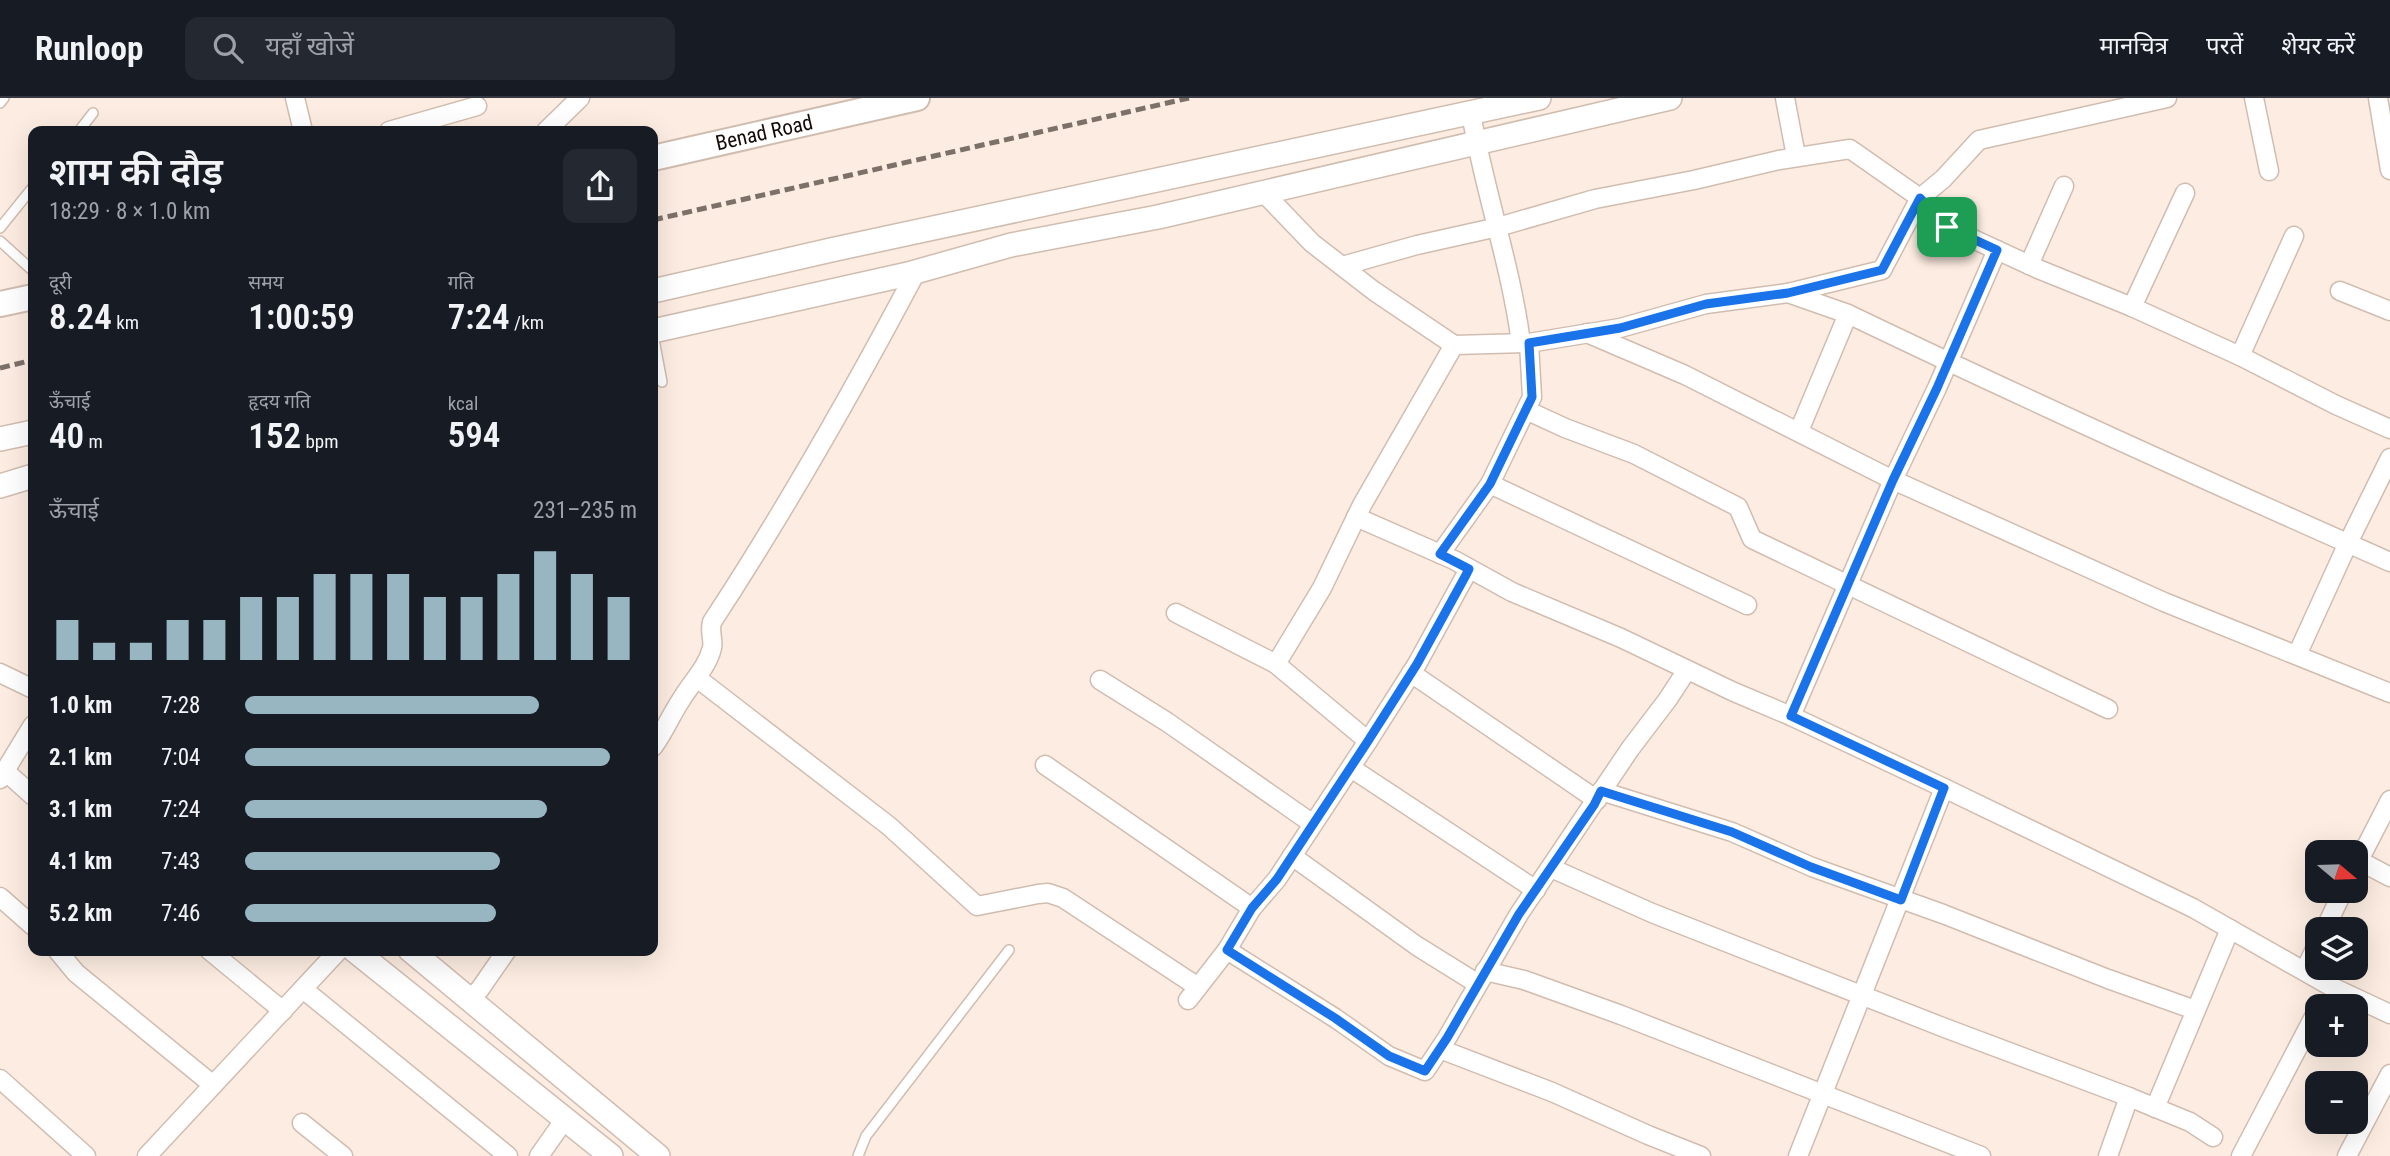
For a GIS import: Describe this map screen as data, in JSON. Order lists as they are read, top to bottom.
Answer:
{
  "streets": {
    "main road": ["Benad Road"]
  },
  "north": "right",
  "page": {
    "header": "Runloop",
    "search": "यहाँ खोजें",
    "nav": ["मानचित्र", "परतें", "शेयर करें"],
    "heading": ["शाम की दौड़", "18:29 · 8 × 1.0 km"],
    "stats": [
      ["दूरी", "8.24 km"],
      ["समय", "1:00:59"],
      ["गति", "7:24 /km"],
      ["ऊँचाई", "40 m"],
      ["हृदय गति", "152 bpm"],
      ["kcal", "594"]
    ],
    "chart": ["ऊँचाई", "231–235 m"],
    "list": [
      {
        "name": "1.0 km",
        "note": "7:28"
      },
      {
        "name": "2.1 km",
        "note": "7:04"
      },
      {
        "name": "3.1 km",
        "note": "7:24"
      },
      {
        "name": "4.1 km",
        "note": "7:43"
      },
      {
        "name": "5.2 km",
        "note": "7:46"
      }
    ],
    "map_buttons": ["+", "−"]
  }
}
